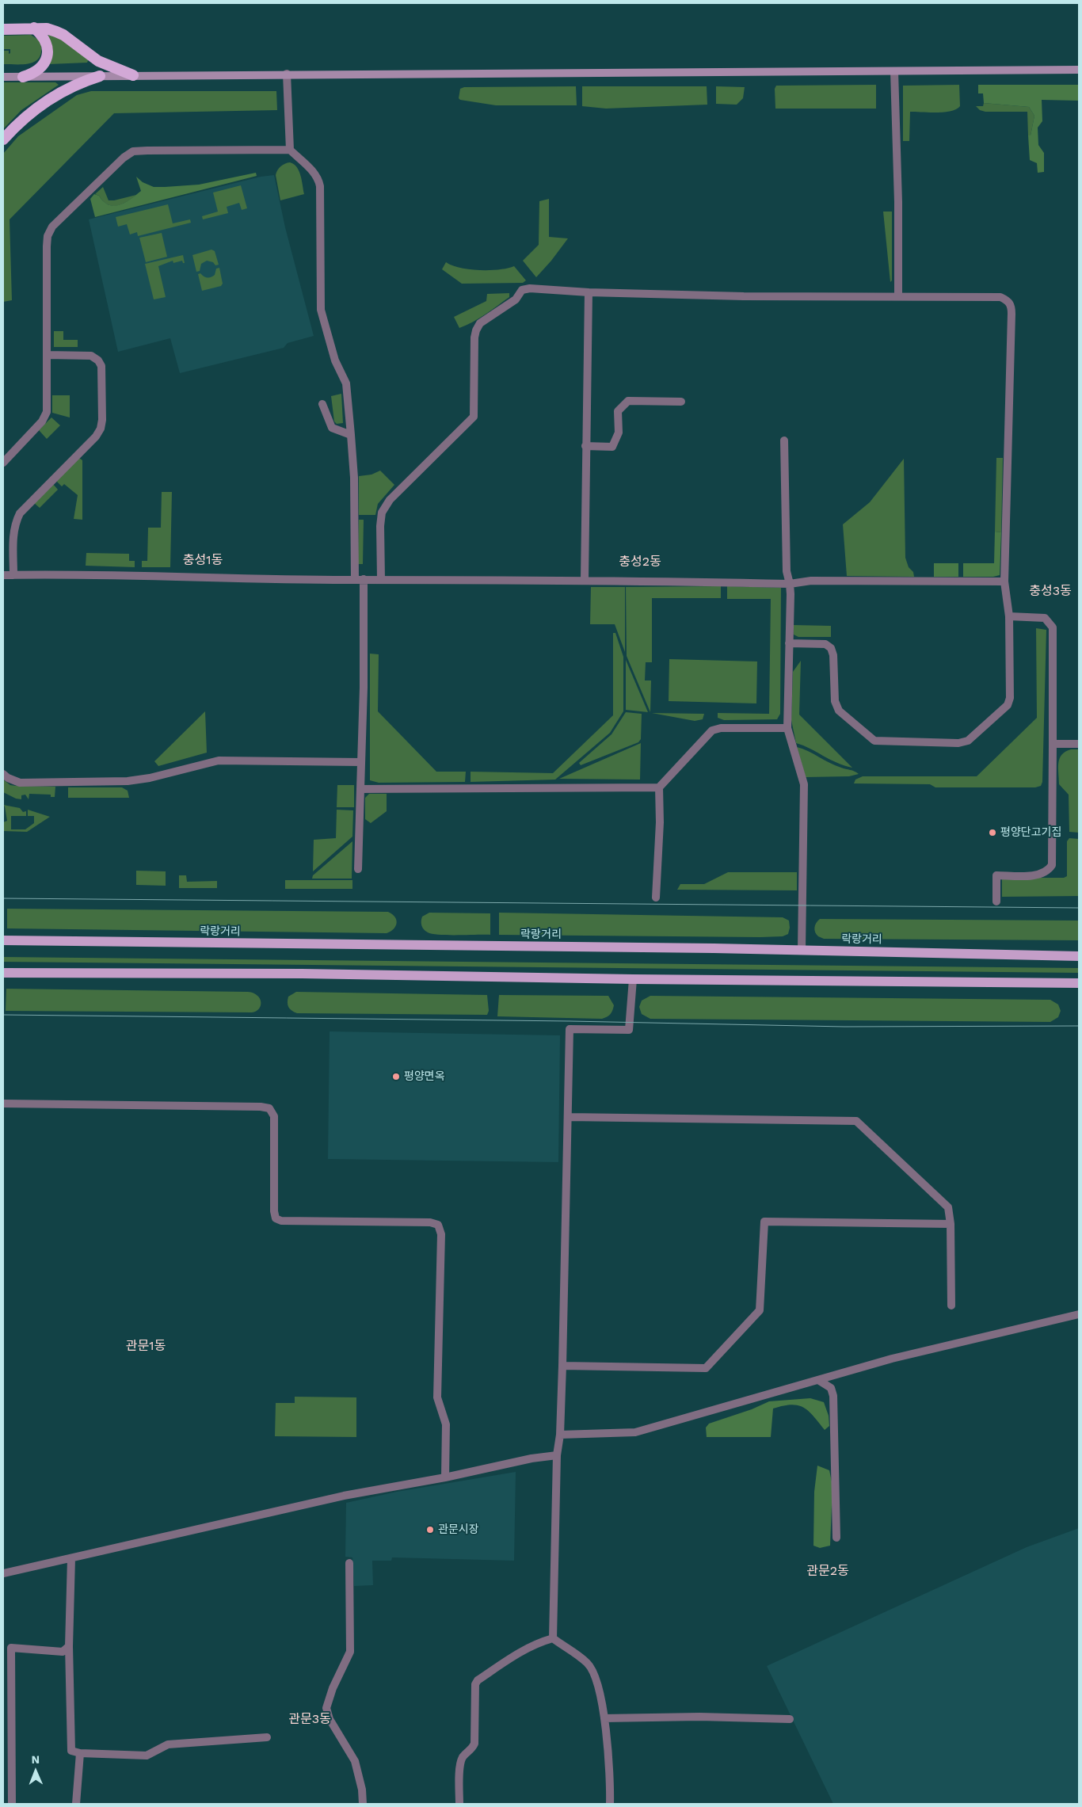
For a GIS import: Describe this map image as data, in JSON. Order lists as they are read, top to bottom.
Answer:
{
  "streets": {
    "main road": ["락랑거리"]
  },
  "districts": [
    "충성1동",
    "충성2동",
    "충성3동",
    "관문1동",
    "관문2동",
    "관문3동"
  ],
  "places": ["평양단고기집", "평양면옥", "관문시장"],
  "north": "top"
}
